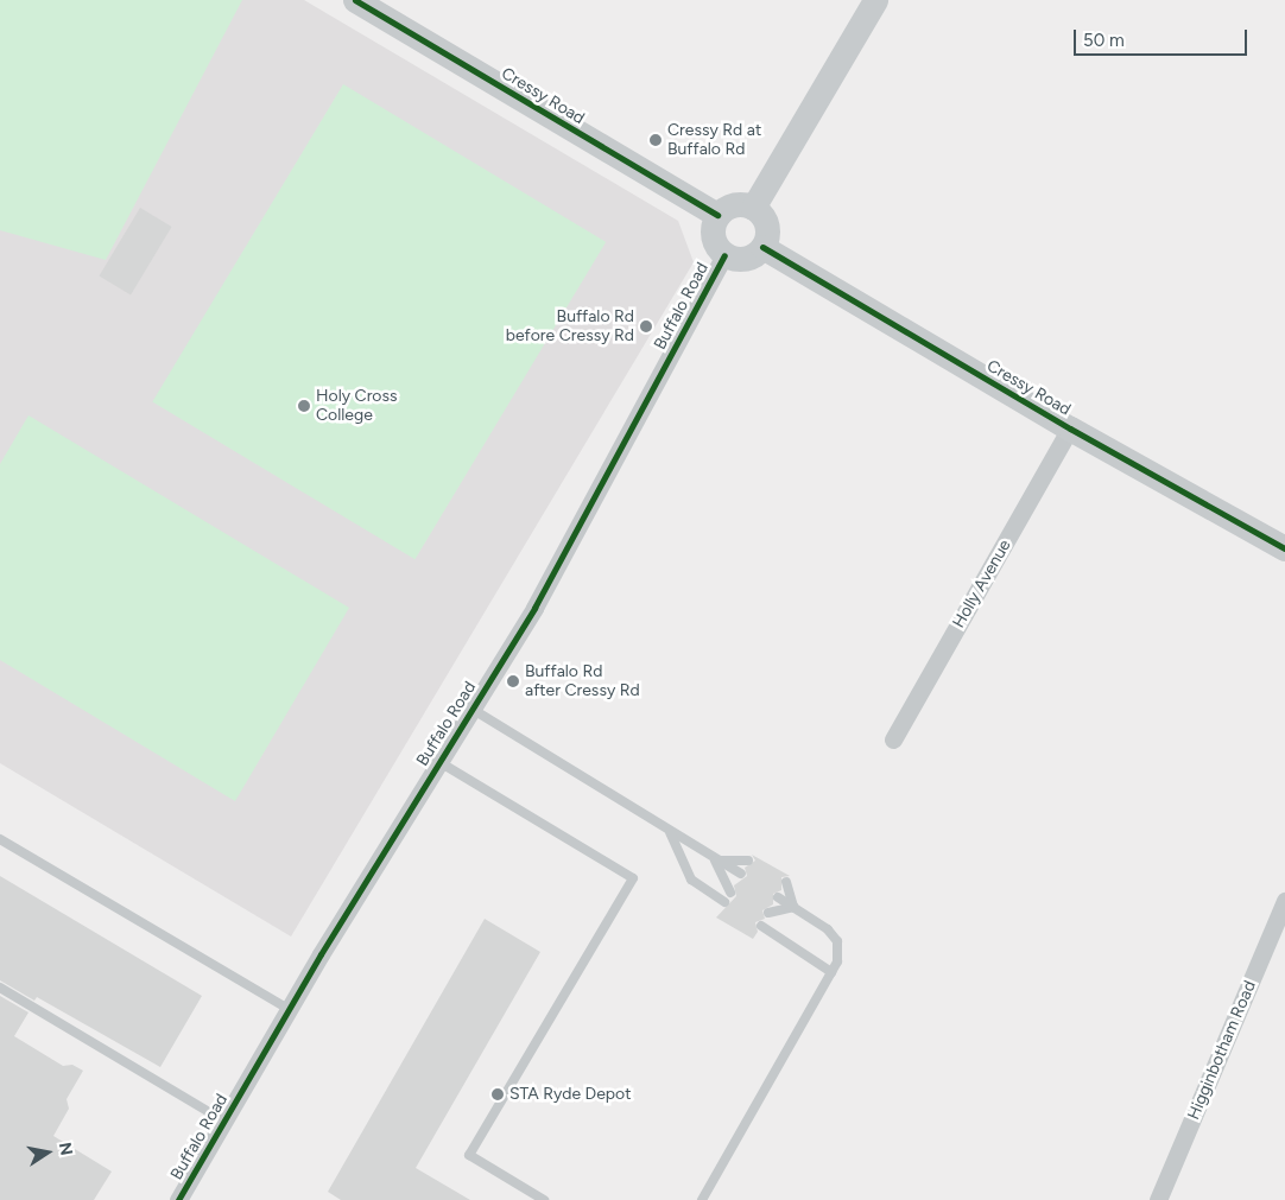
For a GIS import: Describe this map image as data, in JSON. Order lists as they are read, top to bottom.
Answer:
{
  "streets": {
    "street": [
      "Cressy Road",
      "Buffalo Road",
      "Holly Avenue",
      "Higginbotham Road"
    ]
  },
  "crossings": [
    ["Cressy Road", "Buffalo Road"],
    ["Cressy Road", "Holly Avenue"]
  ],
  "places": [
    "Cressy Rd at Buffalo Rd",
    "Buffalo Rd before Cressy Rd",
    "Holy Cross College",
    "Buffalo Rd after Cressy Rd",
    "STA Ryde Depot"
  ],
  "scale_bar": "50 m",
  "north": "right"
}
